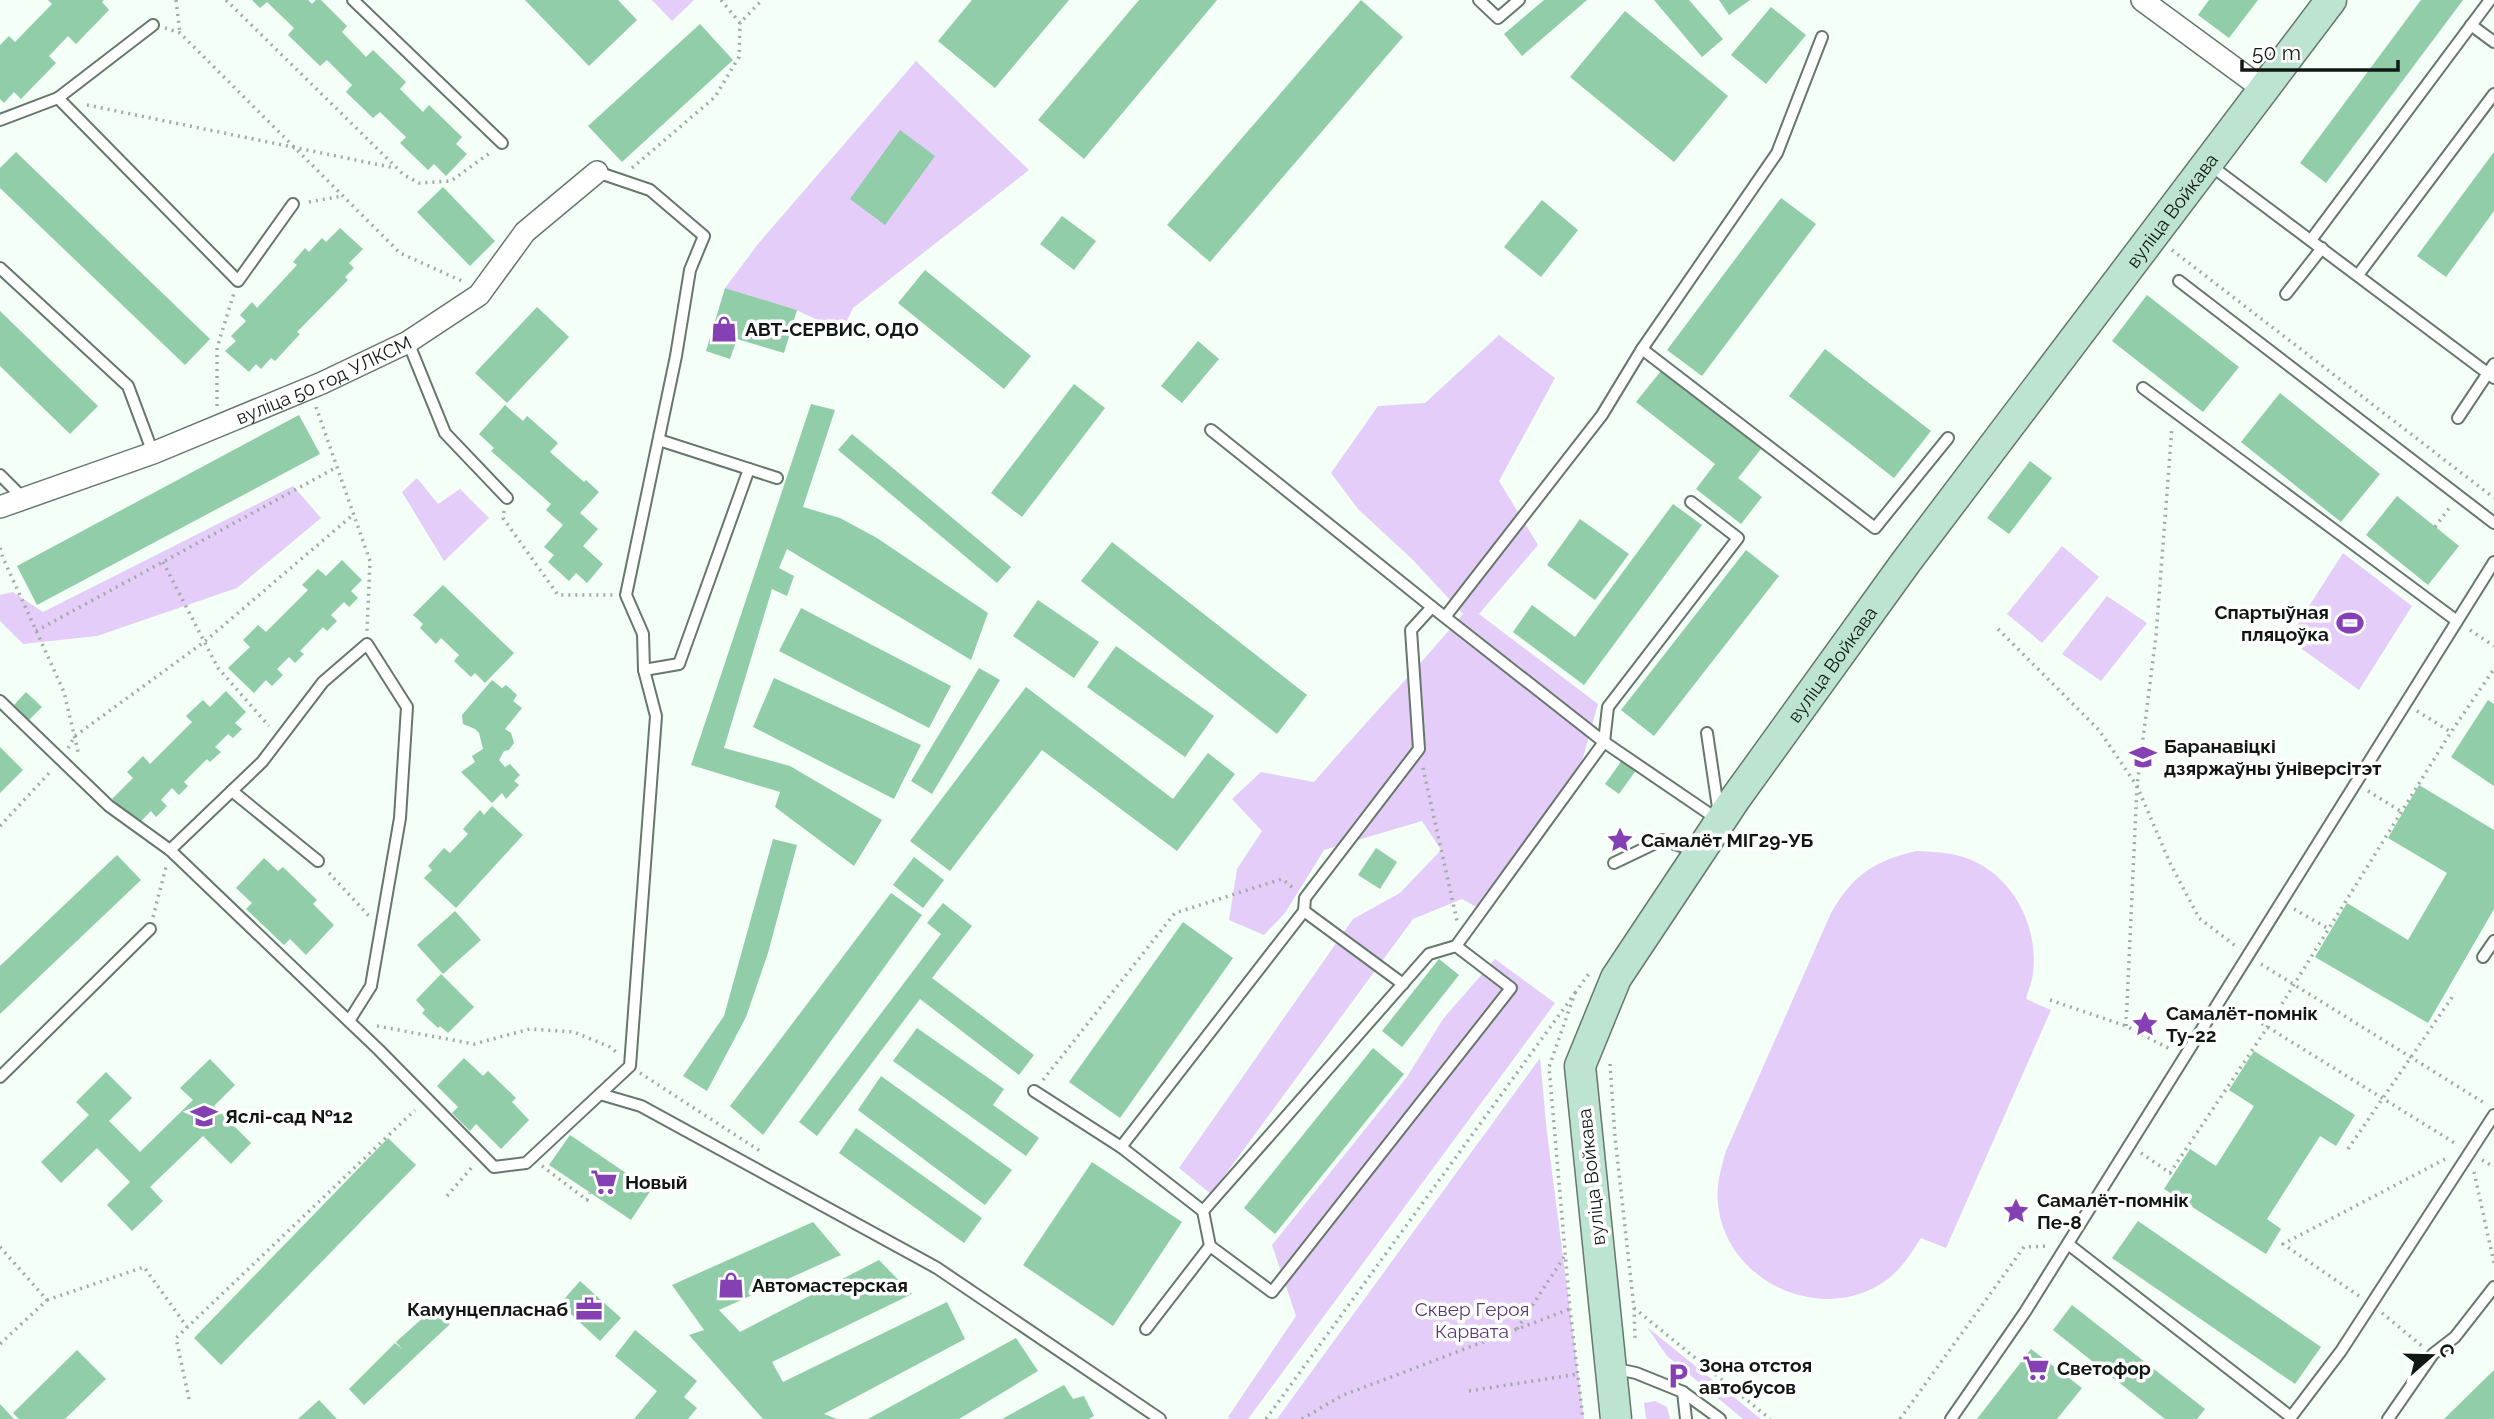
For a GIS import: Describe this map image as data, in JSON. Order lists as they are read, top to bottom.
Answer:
{
  "streets": {
    "main road": ["вуліца Войкава"],
    "street": ["вуліца 50 год УЛКСМ"]
  },
  "parks": ["Сквер Героя Карвата"],
  "places": {
    "shop": ["АВТ-СЕРВИС, ОДО", "Автомастерская"],
    "sports": ["Спартыўная пляцоўка"],
    "school or university": ["Баранавіцкі дзяржаўны ўніверсітэт", "Яслі-сад №12"],
    "place": ["Самалёт МІГ29-УБ", "Самалёт-помнік Ту-22", "Самалёт-помнік Пе-8"],
    "supermarket": ["Новый", "Светофор"],
    "office": ["Камунцепласнаб"],
    "parking": ["Зона отстоя автобусов"]
  },
  "scale_bar": "50 m",
  "north": "right"
}
